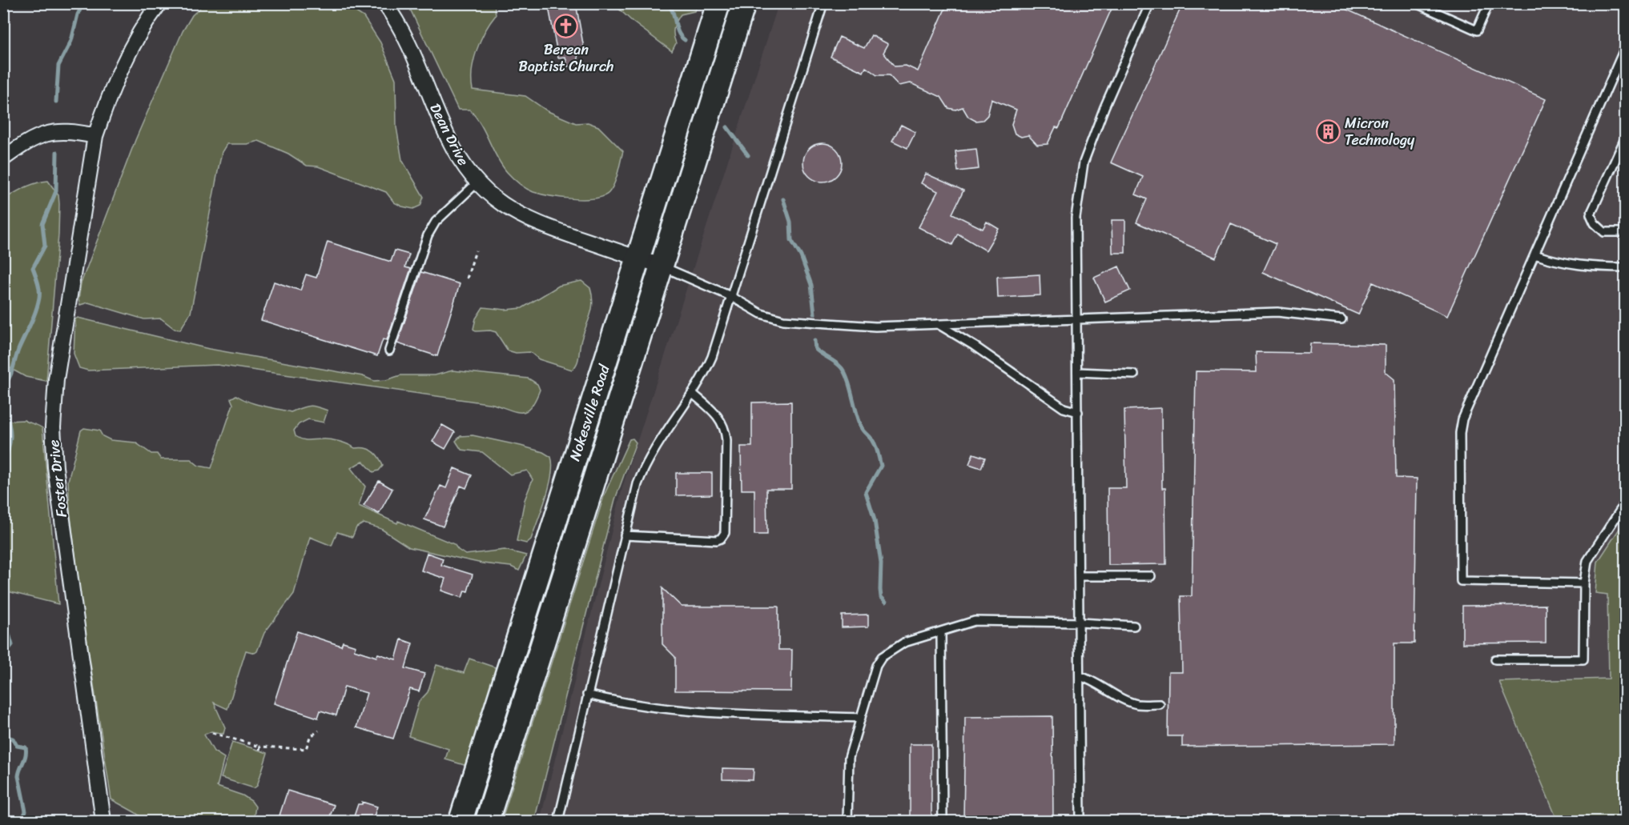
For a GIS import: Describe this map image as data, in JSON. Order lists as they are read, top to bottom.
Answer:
{
  "streets": {
    "highway": ["Nokesville Road"],
    "street": ["Dean Drive", "Foster Drive"]
  },
  "crossings": [
    ["Dean Drive", "Nokesville Road"]
  ],
  "places": {
    "church": ["Berean Baptist Church"],
    "building": ["Micron Technology"]
  }
}
